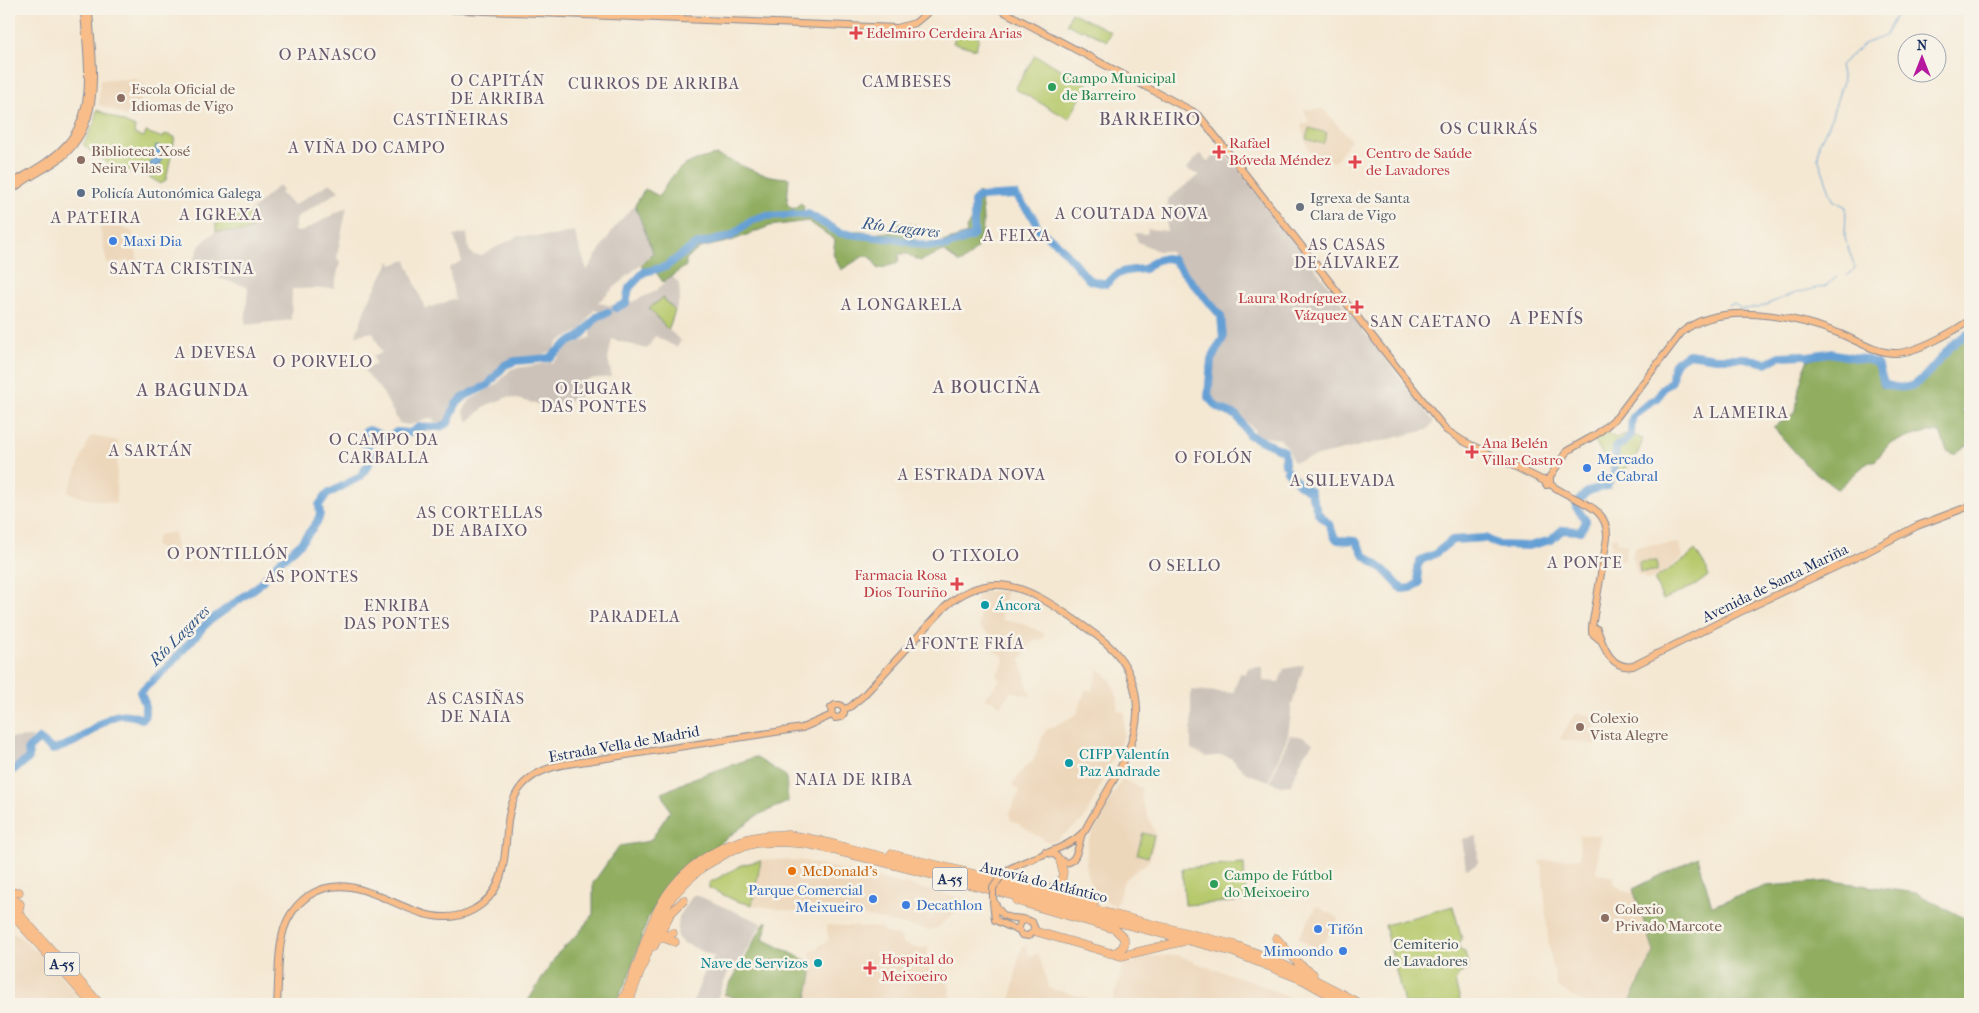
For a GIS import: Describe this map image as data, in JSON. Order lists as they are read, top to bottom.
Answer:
{
  "streets": {
    "highway": ["A-55", "Autovía do Atlántico"],
    "main road": ["Avenida de Santa Mariña", "Estrada Vella de Madrid"]
  },
  "districts": [
    "O PANASCO",
    "O CAPITÁN DE ARRIBA",
    "CAMBESES",
    "CURROS DE ARRIBA",
    "CASTIÑEIRAS",
    "BARREIRO",
    "OS CURRÁS",
    "A VIÑA DO CAMPO",
    "A COUTADA NOVA",
    "A IGREXA",
    "A PATEIRA",
    "A FEIXA",
    "AS CASAS DE ÁLVAREZ",
    "SANTA CRISTINA",
    "A LONGARELA",
    "A PENÍS",
    "SAN CAETANO",
    "A DEVESA",
    "O PORVELO",
    "A BOUCIÑA",
    "O LUGAR DAS PONTES",
    "A BAGUNDA",
    "A LAMEIRA",
    "O CAMPO DA CARBALLA",
    "A SARTÁN",
    "O FOLÓN",
    "A ESTRADA NOVA",
    "A SULEVADA",
    "AS CORTELLAS DE ABAIXO",
    "O PONTILLÓN",
    "O TIXOLO",
    "A PONTE",
    "O SELLO",
    "AS PONTES",
    "ENRIBA DAS PONTES",
    "PARADELA",
    "A FONTE FRÍA",
    "AS CASIÑAS DE NAIA",
    "NAIA DE RIBA"
  ],
  "water": ["Río Lagares"],
  "parks": ["Cemiterio de Lavadores"],
  "places": {
    "health": [
      "Edelmiro Cerdeira Arias",
      "Rafael Bóveda Méndez",
      "Centro de Saúde de Lavadores",
      "Laura Rodríguez Vázquez",
      "Ana Belén Villar Castro",
      "Farmacia Rosa Dios Touriño",
      "Hospital do Meixoeiro"
    ],
    "other": [
      "Campo Municipal de Barreiro",
      "Escola Oficial de Idiomas de Vigo",
      "Biblioteca Xosé Neira Vilas",
      "Policía Autonómica Galega",
      "Igrexa de Santa Clara de Vigo",
      "Maxi Dia",
      "Mercado de Cabral",
      "Áncora",
      "Colexio Vista Alegre",
      "CIFP Valentín Paz Andrade",
      "McDonald's",
      "Campo de Fútbol do Meixoeiro",
      "Parque Comercial Meixueiro",
      "Decathlon",
      "Colexio Privado Marcote",
      "Tifón",
      "Mimoondo",
      "Nave de Servizos"
    ]
  },
  "north": "top"
}
